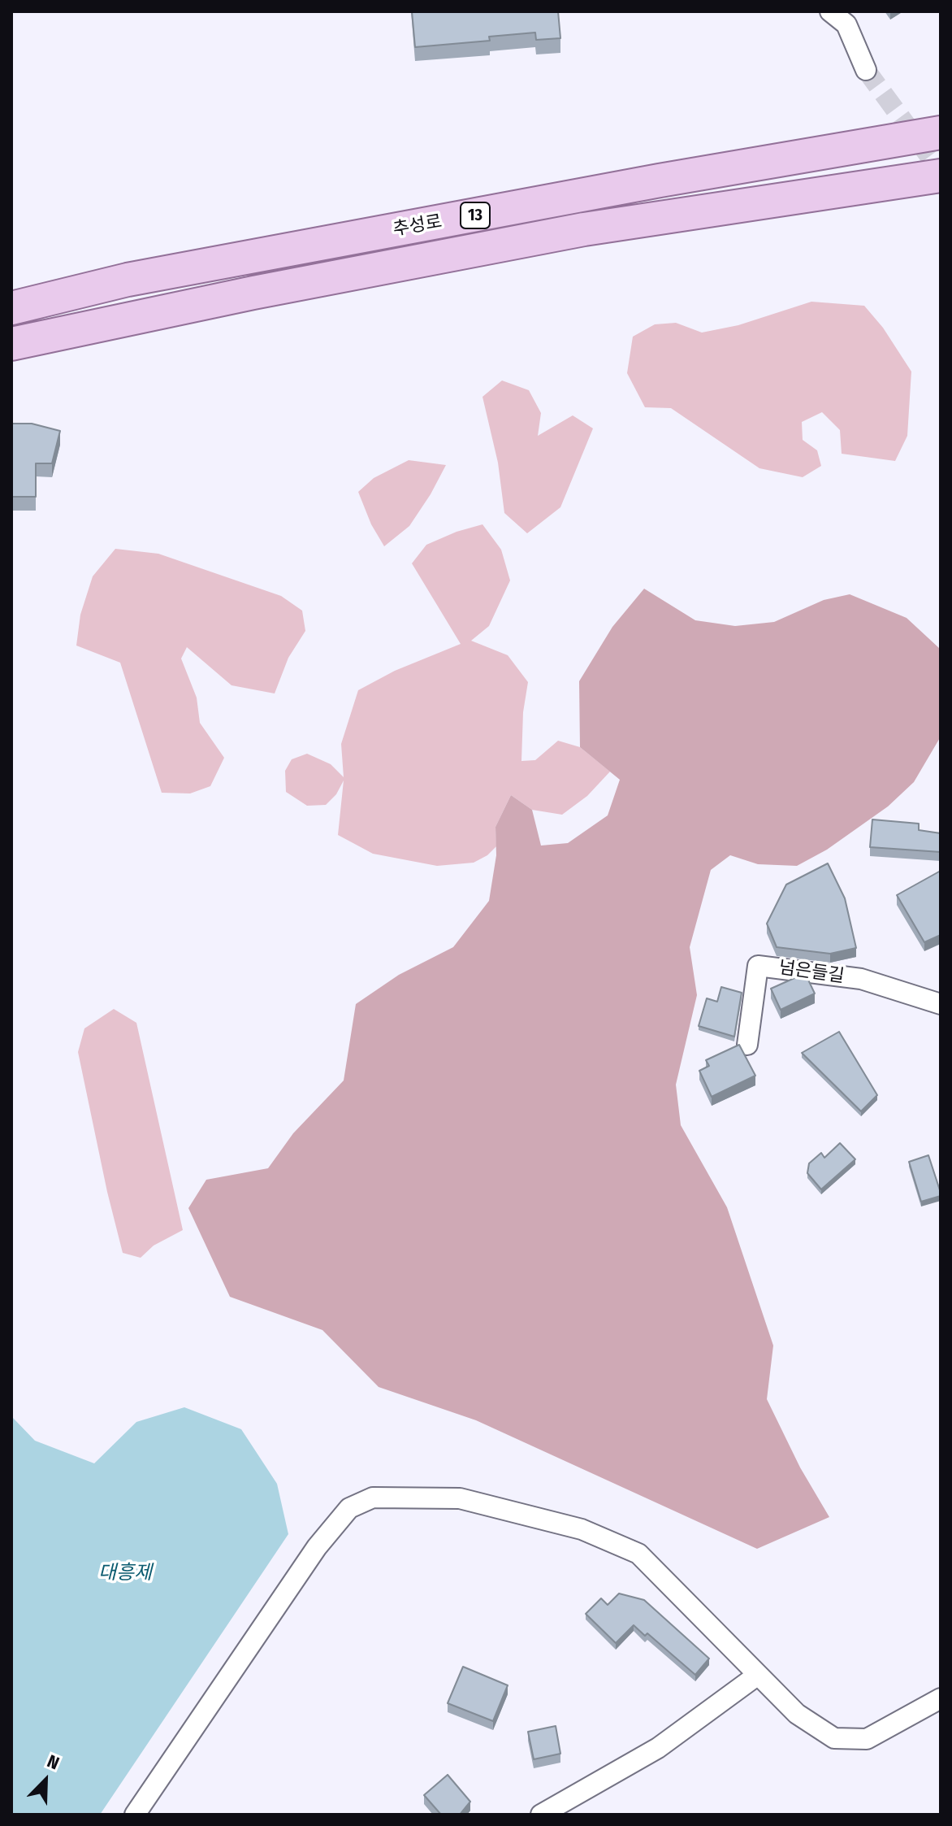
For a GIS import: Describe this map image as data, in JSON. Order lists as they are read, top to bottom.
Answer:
{
  "streets": {
    "main road": ["13", "추성로"],
    "street": ["넘은들길"]
  },
  "water": ["대흥제"],
  "north": "top right"
}
